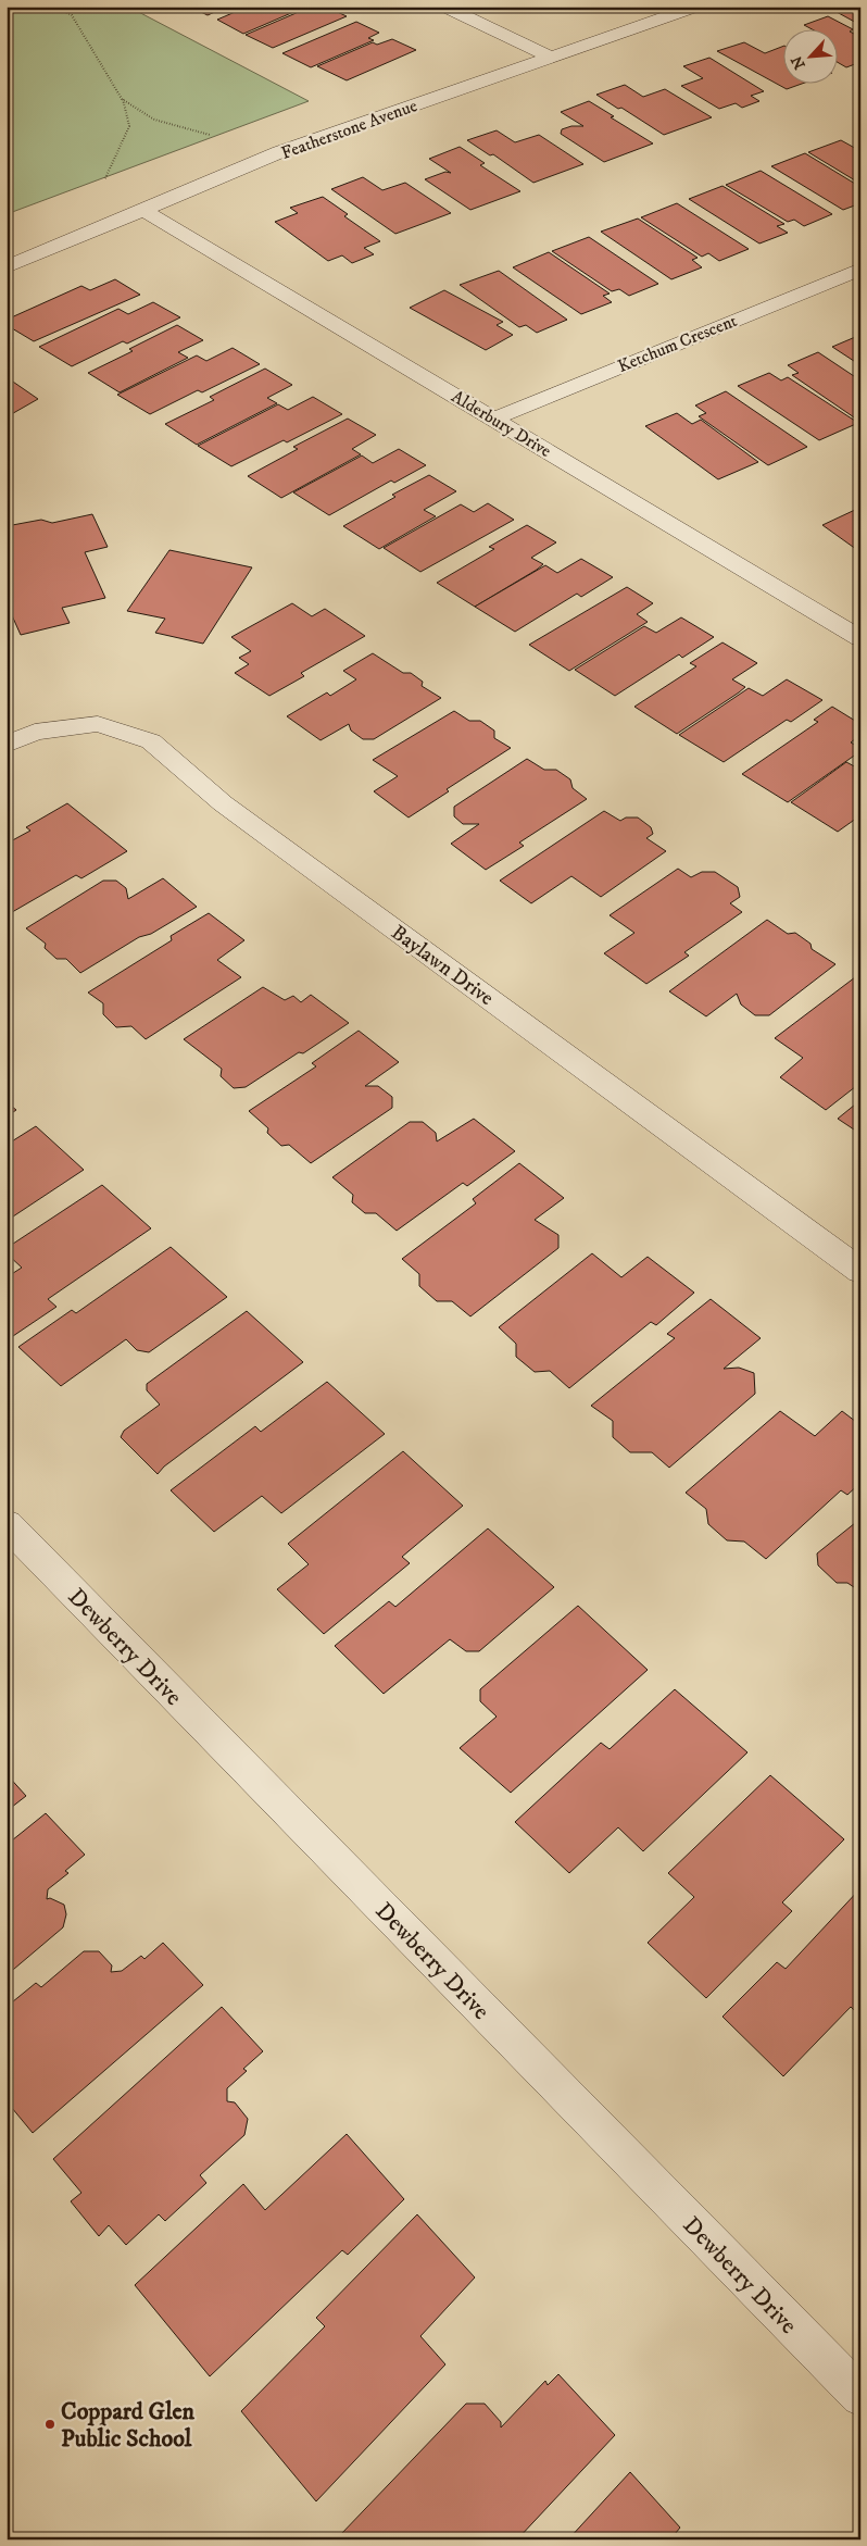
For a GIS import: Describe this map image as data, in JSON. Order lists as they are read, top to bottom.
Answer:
{
  "streets": {
    "street": [
      "Featherstone Avenue",
      "Ketchum Crescent",
      "Alderbury Drive",
      "Baylawn Drive",
      "Dewberry Drive"
    ]
  },
  "crossings": [
    ["Featherstone Avenue", "Alderbury Drive"],
    ["Ketchum Crescent", "Alderbury Drive"]
  ],
  "places": ["Coppard Glen Public School"],
  "north": "bottom left"
}
